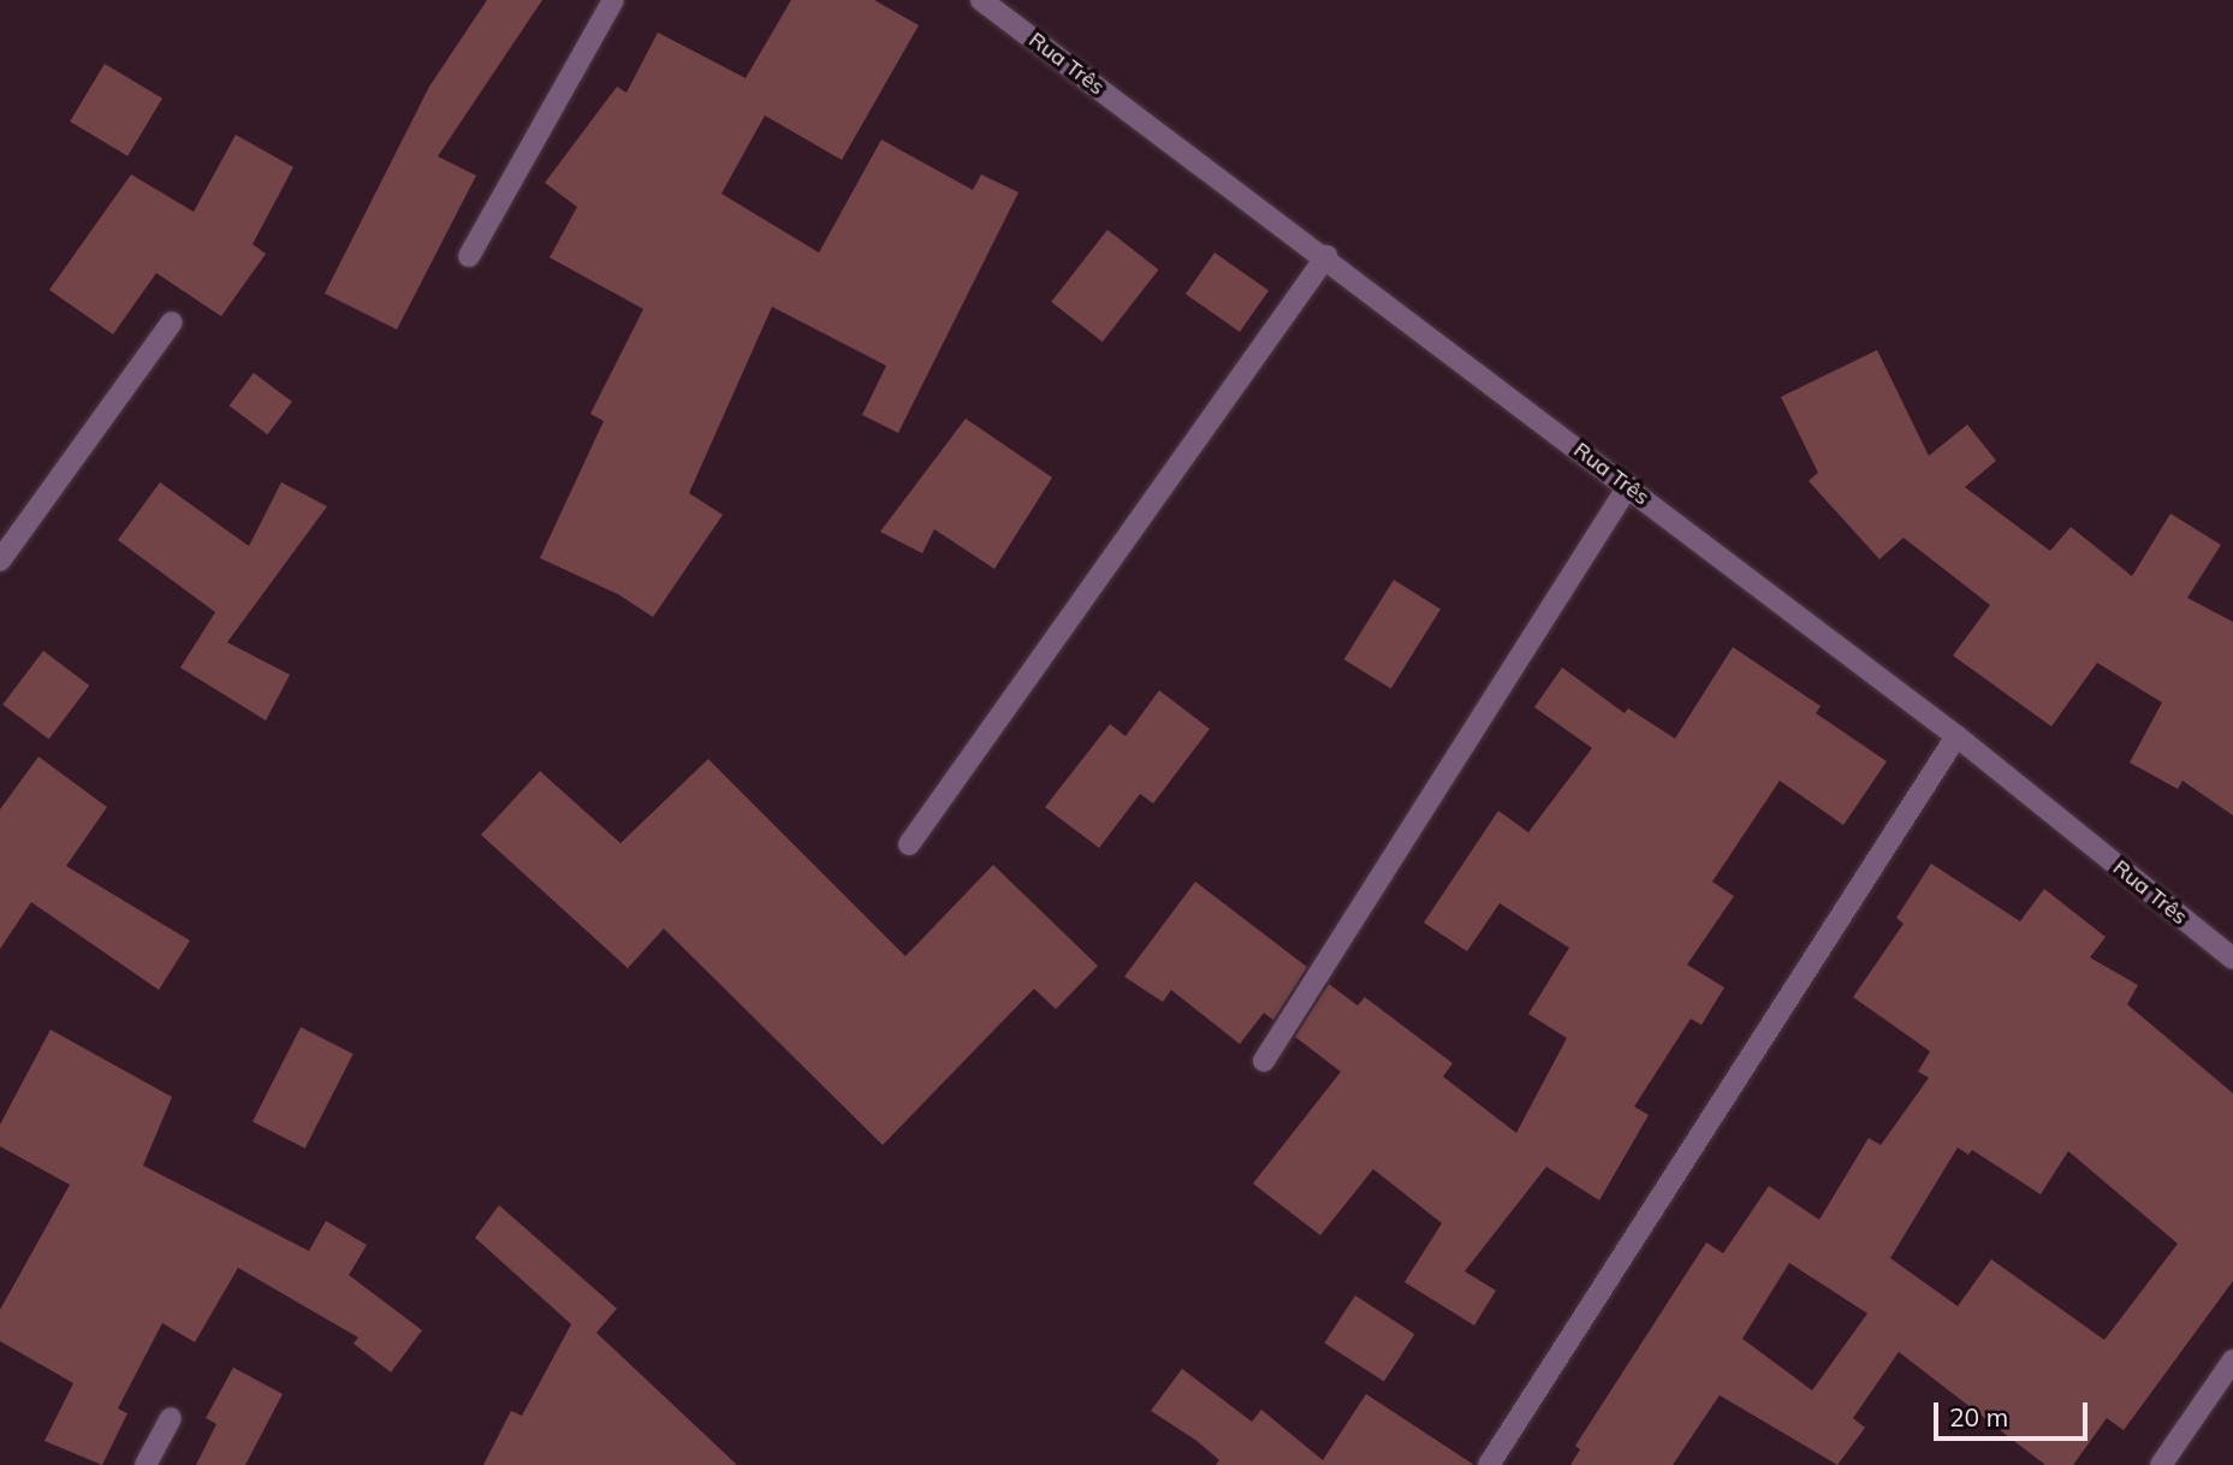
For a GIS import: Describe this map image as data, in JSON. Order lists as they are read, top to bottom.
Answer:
{
  "streets": {
    "street": ["Rua Três"]
  },
  "scale_bar": "20 m"
}
